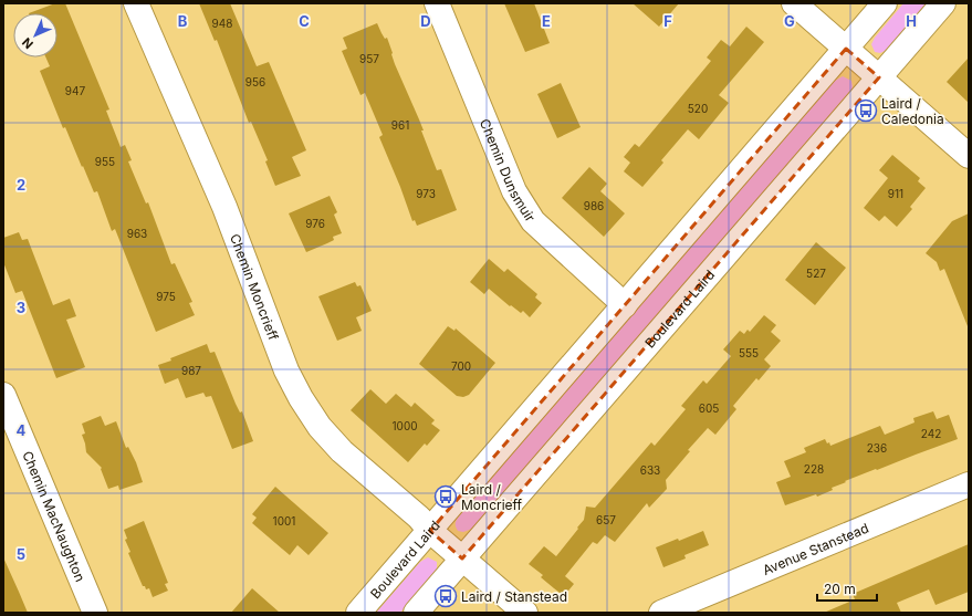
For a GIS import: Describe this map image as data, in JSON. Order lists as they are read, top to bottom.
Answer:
{
  "streets": {
    "street": [
      "Chemin Dunsmuir",
      "Chemin Moncrieff",
      "Boulevard Laird",
      "Chemin MacNaughton",
      "Avenue Stanstead"
    ]
  },
  "crossings": [
    ["Chemin Dunsmuir", "Boulevard Laird"],
    ["Chemin Moncrieff", "Boulevard Laird"]
  ],
  "places": {
    "bus stop": ["Laird / Caledonia", "Laird / Moncrieff", "Laird / Stanstead"]
  },
  "house_numbers": [
    "948",
    "957",
    "956",
    "947",
    "520",
    "961",
    "955",
    "973",
    "911",
    "986",
    "976",
    "963",
    "527",
    "975",
    "555",
    "700",
    "987",
    "605",
    "1000",
    "242",
    "236",
    "228",
    "633",
    "657",
    "1001"
  ],
  "scale_bar": "20 m",
  "north": "bottom left",
  "grid": {
    "columns": [
      "B",
      "C",
      "D",
      "E",
      "F",
      "G",
      "H"
    ],
    "rows": [
      "2",
      "3",
      "4",
      "5"
    ]
  }
}
